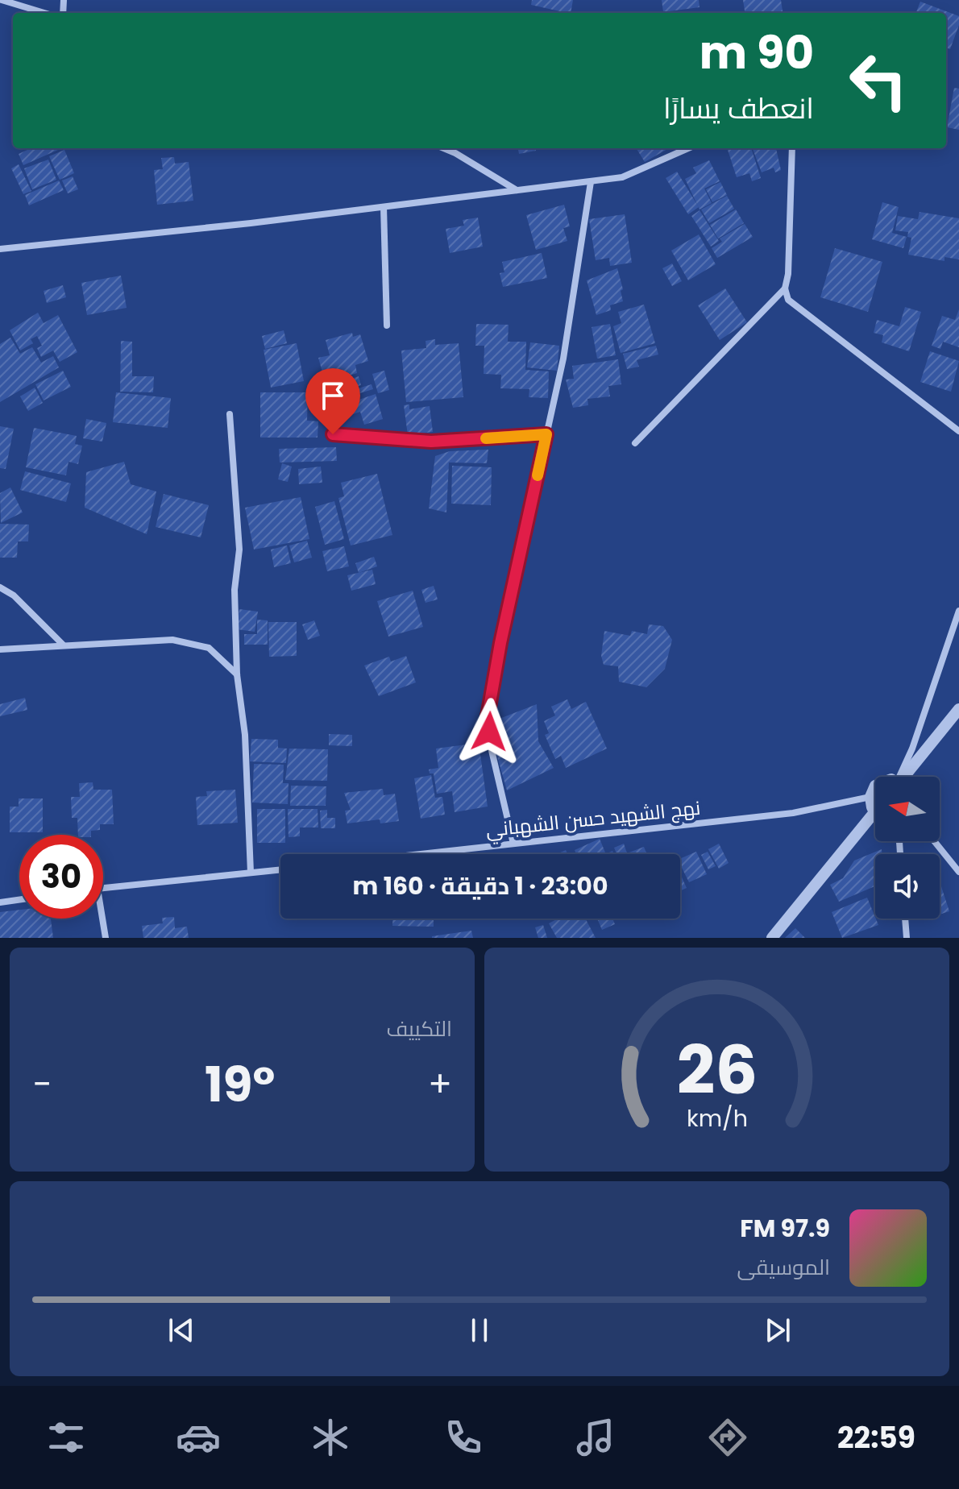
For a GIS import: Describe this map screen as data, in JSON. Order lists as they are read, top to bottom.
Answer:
{
  "streets": {
    "street": ["نهج الشهيد حسن الشهباني"]
  },
  "north": "left",
  "page": {
    "turn": ["90 m", "انعطف يسارًا"],
    "limit": "30",
    "trip": "23:00 · 1 دقيقة · 160 m",
    "tile": "التكييف",
    "heat": ["−", "19°", "+"],
    "song": ["97.9 FM", "الموسيقى"],
    "tabs": "22:59",
    "gauge": ["26", "km/h"]
  }
}
